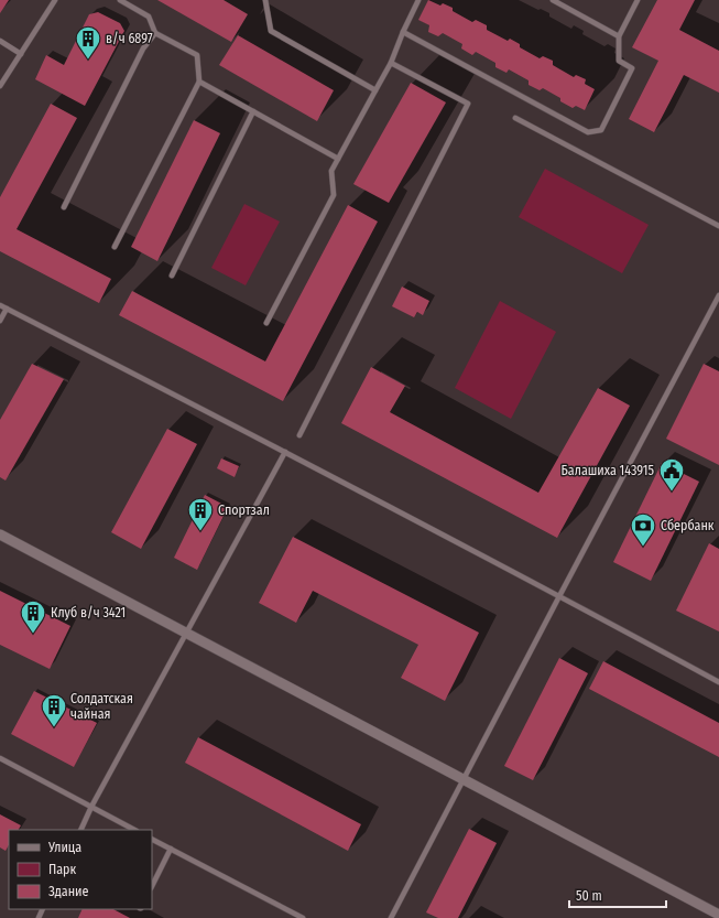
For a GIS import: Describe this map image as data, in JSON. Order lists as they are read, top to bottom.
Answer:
{
  "places": {
    "building": [
      "в/ч 6897",
      "Спортзал",
      "Клуб в/ч 3421",
      "Солдатская чайная"
    ],
    "public building": ["Балашиха 143915"],
    "bank": ["Сбербанк"]
  },
  "legend": ["Улица", "Парк", "Здание"],
  "scale_bar": "50 m"
}
